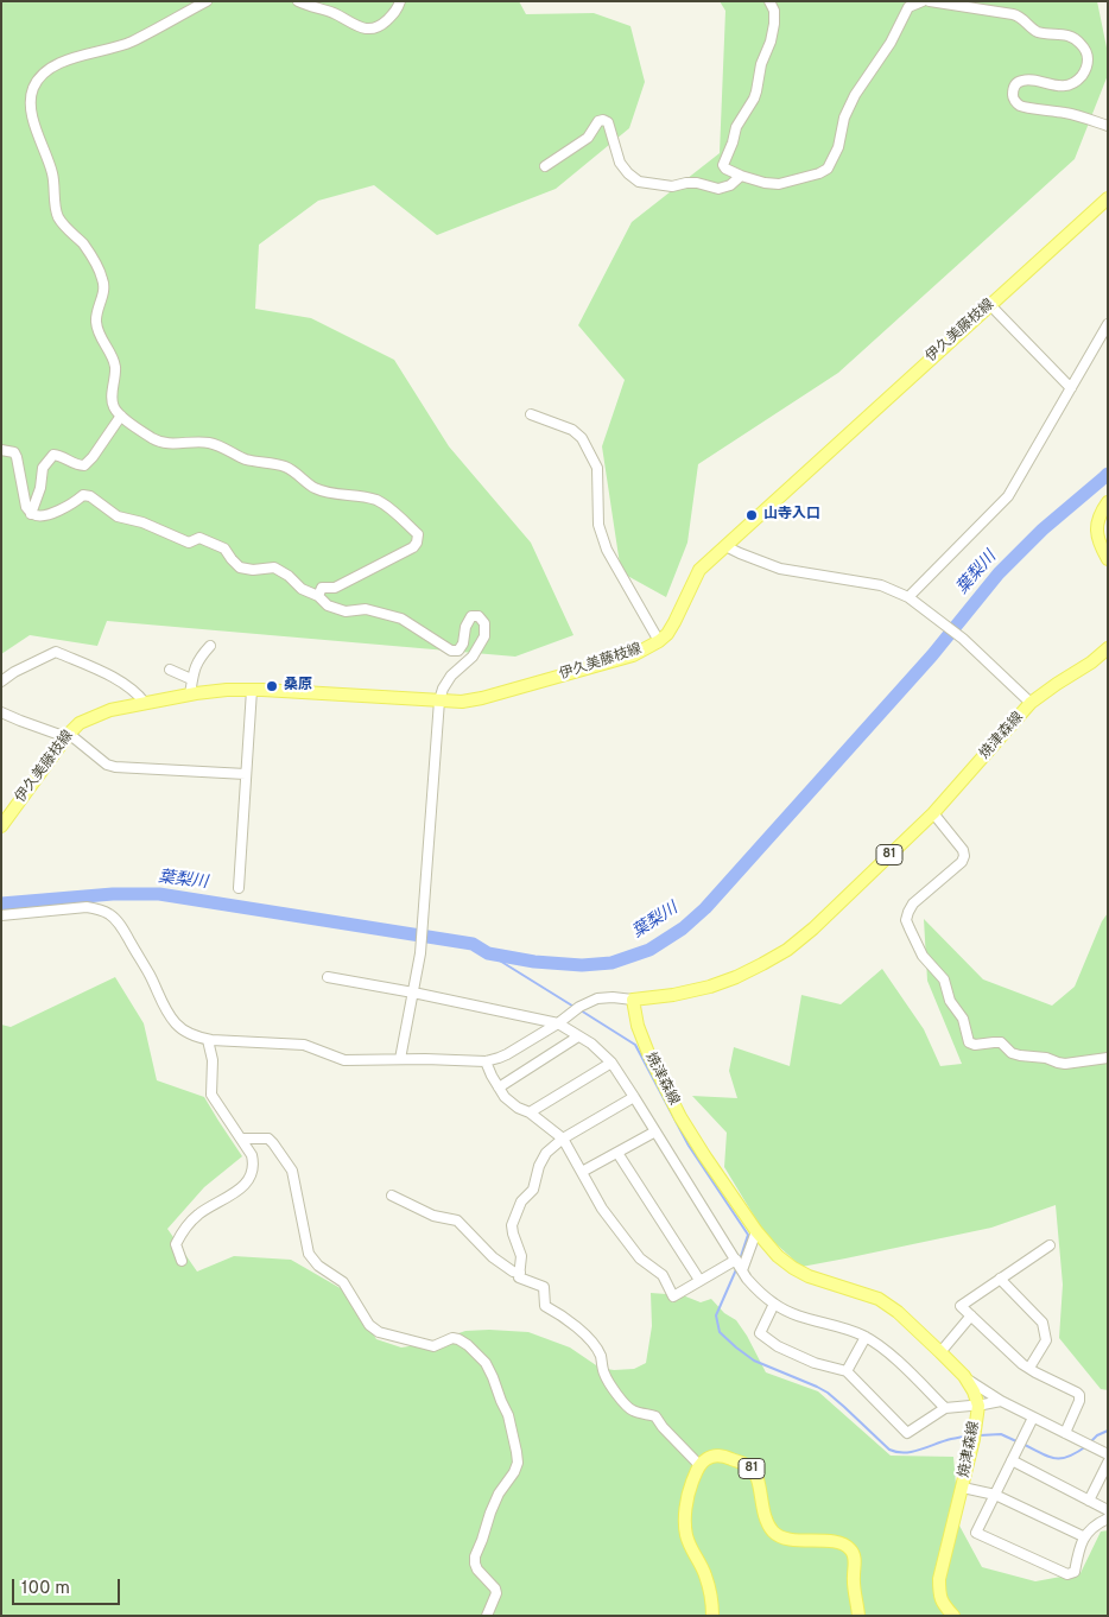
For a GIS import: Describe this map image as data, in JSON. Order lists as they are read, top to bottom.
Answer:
{
  "streets": {
    "main road": ["伊久美藤枝線", "焼津森線", "81"]
  },
  "water": ["葉梨川"],
  "places": ["山寺入口", "桑原"],
  "scale_bar": "100 m"
}
